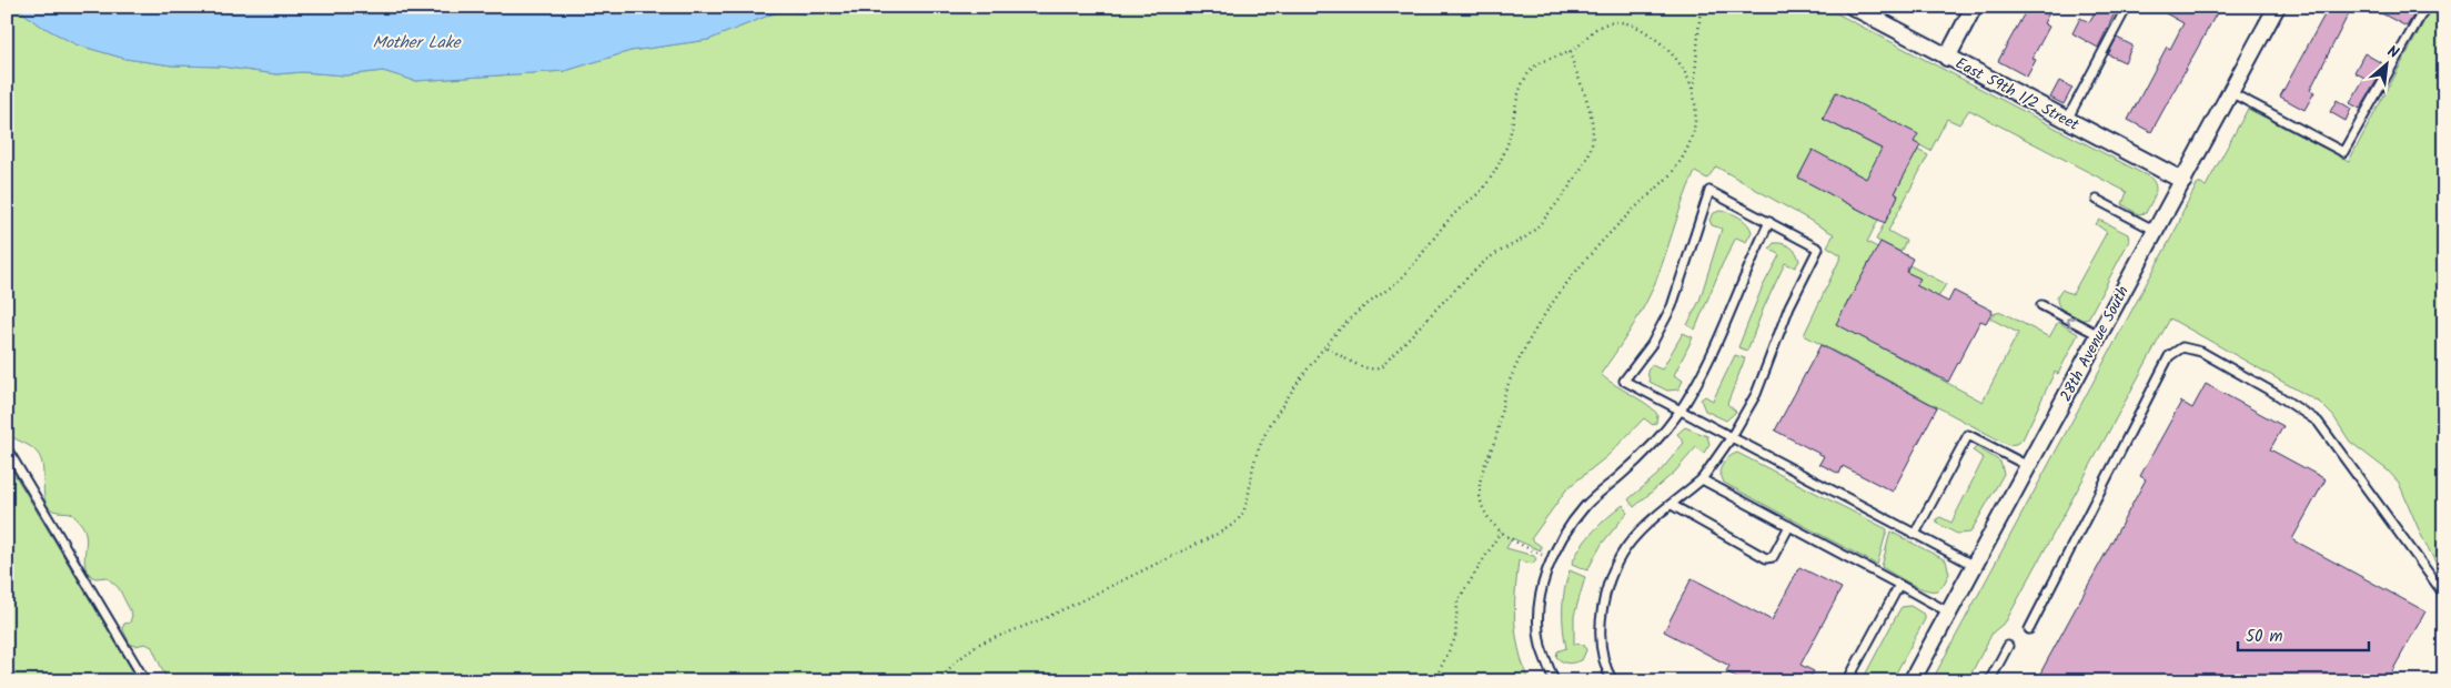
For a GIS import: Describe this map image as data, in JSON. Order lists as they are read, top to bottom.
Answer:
{
  "streets": {
    "street": ["East 59th 1/2 Street", "28th Avenue South"]
  },
  "crossings": [
    ["East 59th 1/2 Street", "28th Avenue South"]
  ],
  "water": ["Mother Lake"],
  "scale_bar": "50 m",
  "north": "top right"
}
